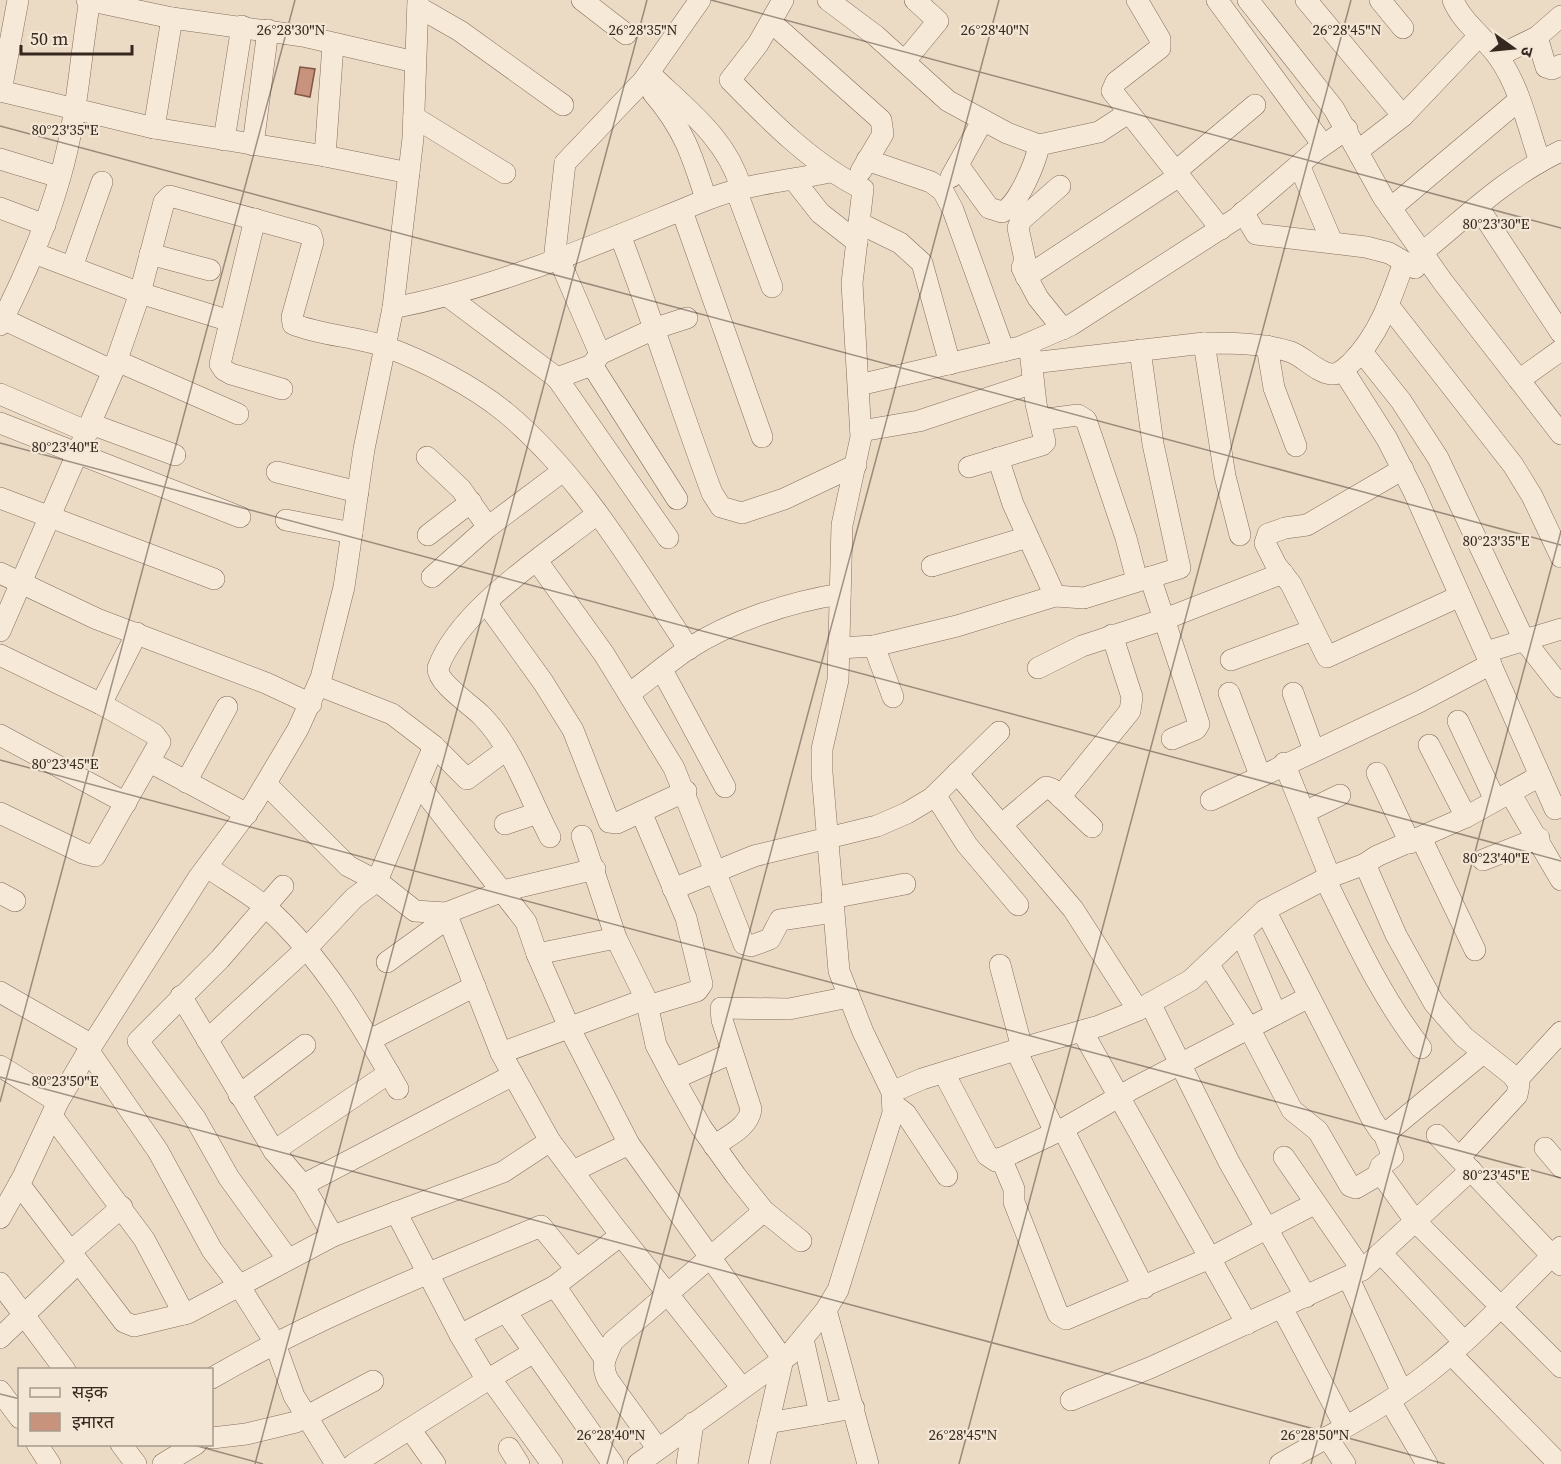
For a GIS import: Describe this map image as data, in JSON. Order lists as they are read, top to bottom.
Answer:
{
  "legend": ["सड़क", "इमारत"],
  "scale_bar": "50 m",
  "north": "right",
  "coordinates": [
    "26°28'30\"N",
    "26°28'35\"N",
    "26°28'40\"N",
    "26°28'45\"N",
    "80°23'35\"E",
    "80°23'30\"E",
    "80°23'40\"E",
    "80°23'45\"E",
    "80°23'50\"E",
    "26°28'50\"N"
  ]
}
